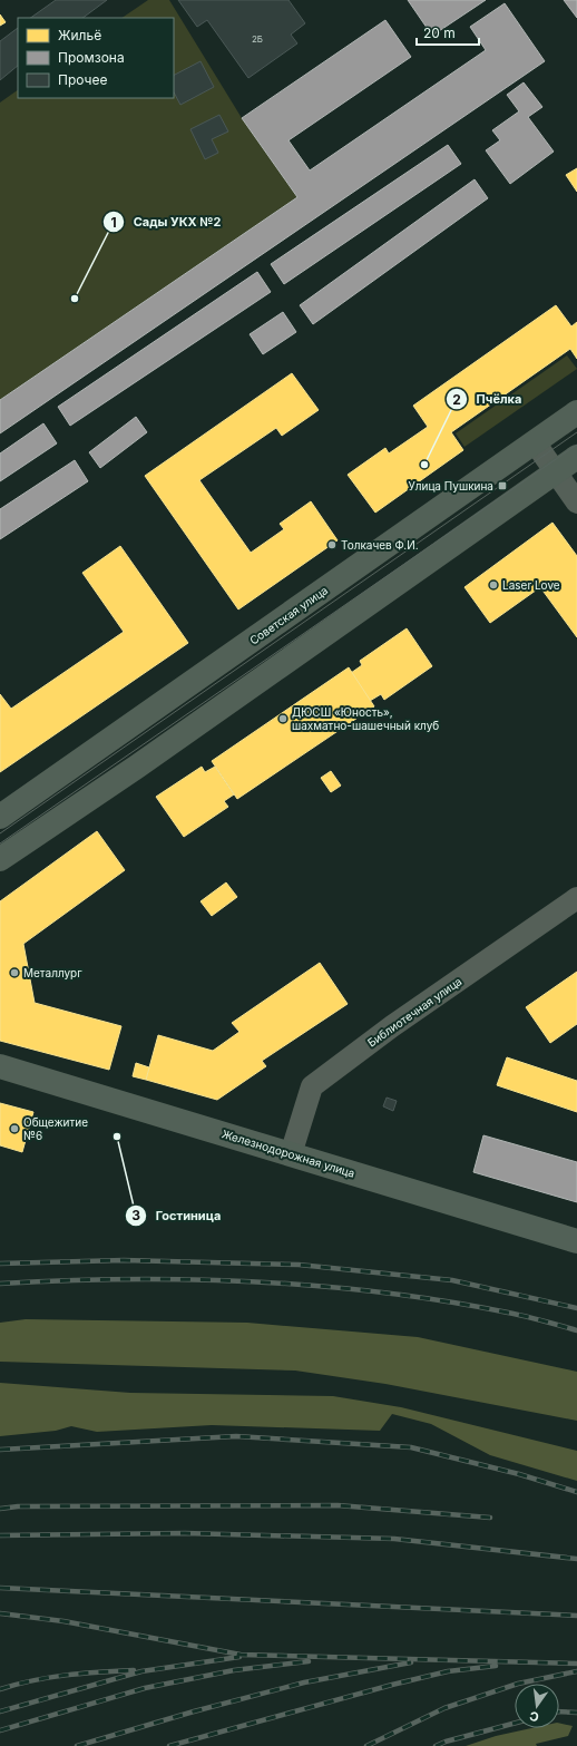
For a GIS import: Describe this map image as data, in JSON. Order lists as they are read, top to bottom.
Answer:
{
  "streets": {
    "main road": ["Советская улица", "Железнодорожная улица"],
    "street": ["Библиотечная улица"]
  },
  "crossings": [
    ["Библиотечная улица", "Железнодорожная улица"]
  ],
  "places": {
    "other": [
      "Сады УКХ №2",
      "Пчёлка",
      "Толкачев Ф.И.",
      "Laser Love",
      "ДЮСШ «Юность», шахматно-шашечный клуб",
      "Металлург",
      "Общежитие №6",
      "Гостиница"
    ],
    "transit": ["Улица Пушкина"]
  },
  "house_numbers": ["2Б"],
  "legend": ["Жильё", "Промзона", "Прочее"],
  "scale_bar": "20 m",
  "north": "bottom"
}
